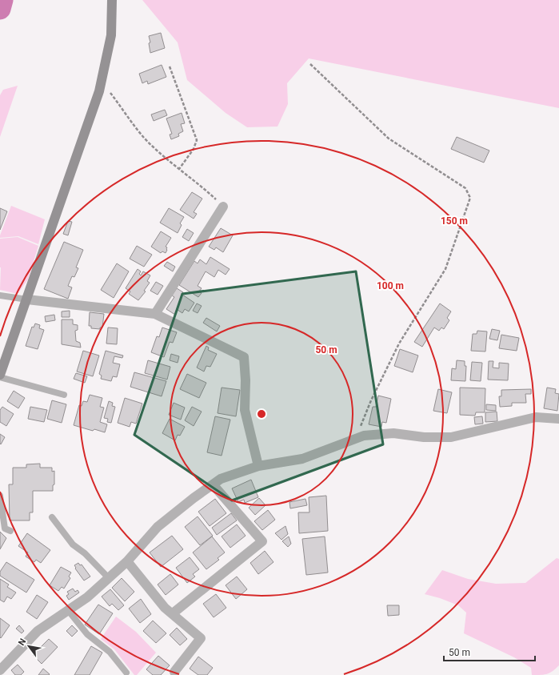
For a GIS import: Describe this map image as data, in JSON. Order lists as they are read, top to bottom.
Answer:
{
  "scale_bar": "50 m",
  "north": "top left",
  "rings": ["150 m", "100 m", "50 m"]
}
